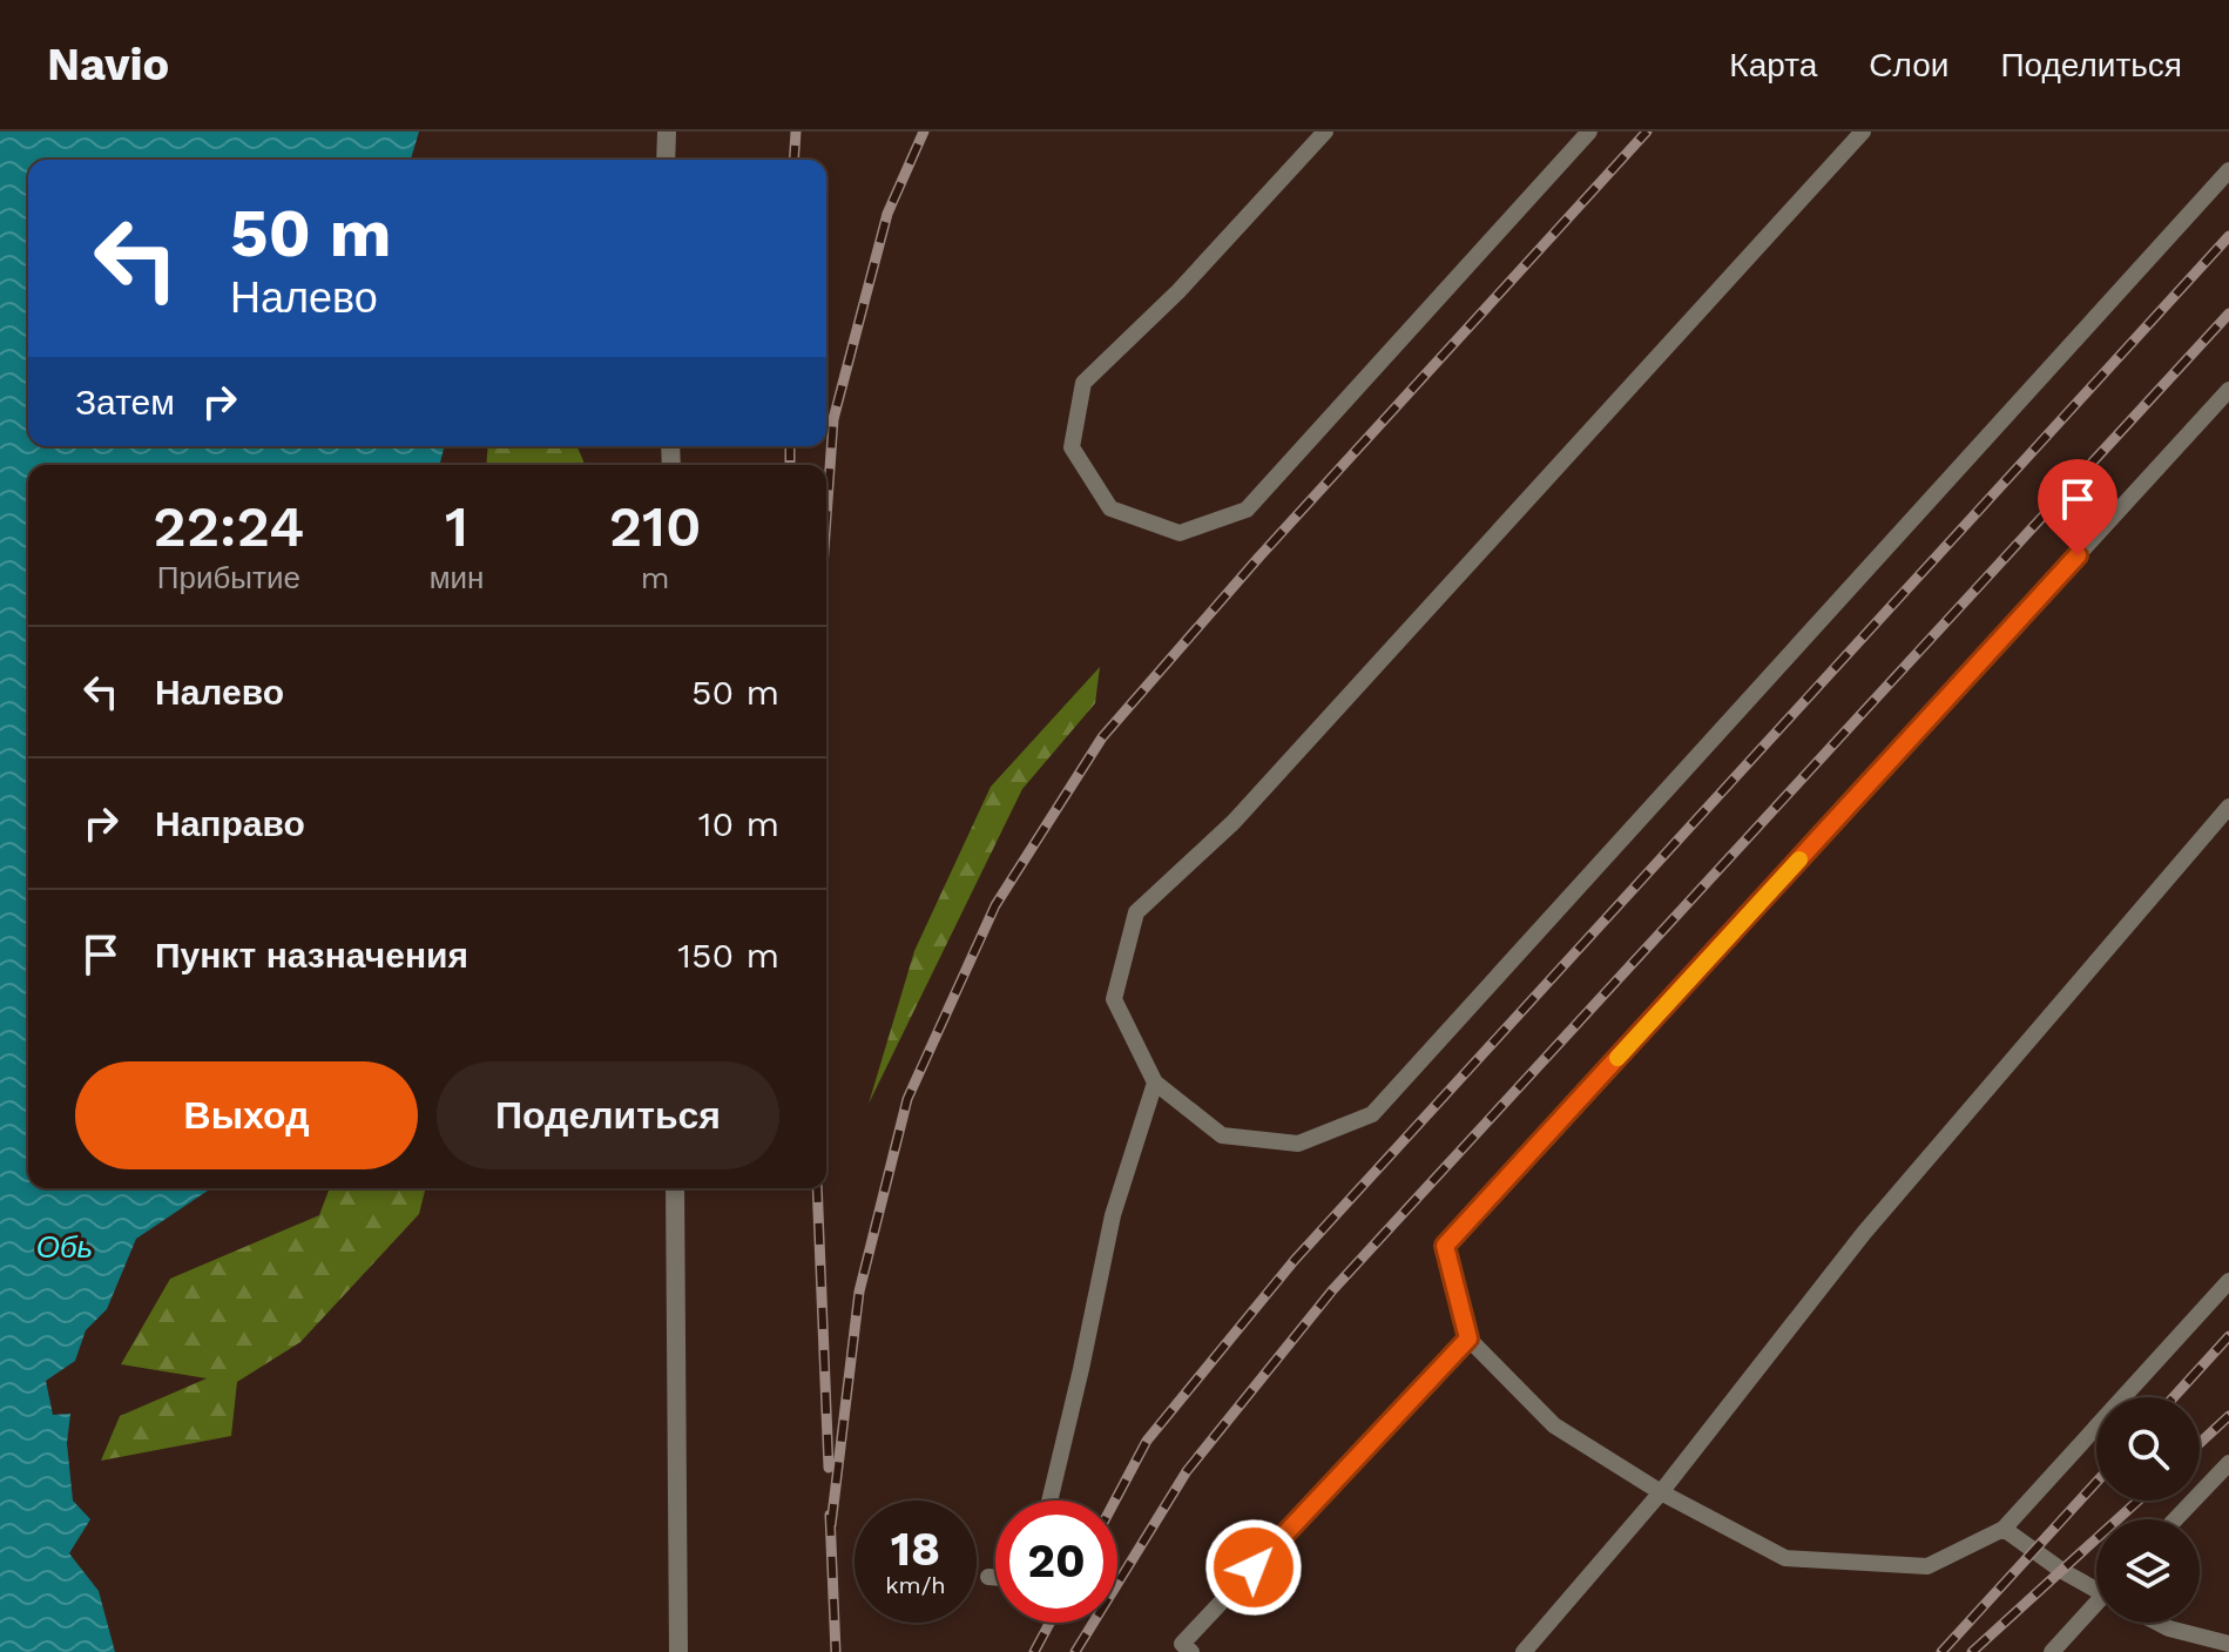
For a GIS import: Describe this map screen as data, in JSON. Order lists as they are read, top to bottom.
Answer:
{
  "water": ["Обь"],
  "page": {
    "header": "Navio",
    "nav": ["Карта", "Слои", "Поделиться"],
    "turn": ["50 m", "Налево"],
    "then": "Затем",
    "eta": [
      "22:24",
      "Прибытие",
      "1",
      "мин",
      "210",
      "m"
    ],
    "list": [
      {
        "name": "Налево",
        "value": "50 m"
      },
      {
        "name": "Направо",
        "value": "10 m"
      },
      {
        "name": "Пункт назначения",
        "value": "150 m"
      }
    ],
    "buttons": ["Выход", "Поделиться"],
    "speed": "18 km/h",
    "limit": "20"
  }
}
